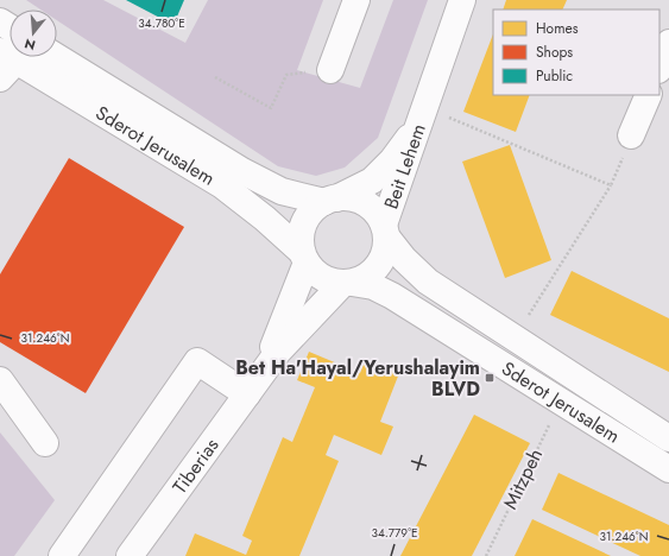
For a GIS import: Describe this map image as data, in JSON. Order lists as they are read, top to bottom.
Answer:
{
  "streets": {
    "street": ["Sderot Jerusalem", "Beit Lehem", "Tiberias"],
    "path": ["Mitzpeh"]
  },
  "crossings": [
    ["Sderot Jerusalem", "Beit Lehem"],
    ["Sderot Jerusalem", "Tiberias"],
    ["Sderot Jerusalem", "Mitzpeh"],
    ["Beit Lehem", "Tiberias"]
  ],
  "places": {
    "transit": ["Bet Ha'Hayal/Yerushalayim BLVD"]
  },
  "legend": ["Homes", "Shops", "Public"],
  "north": "bottom",
  "coordinates": ["34.780°E", "31.246°N", "34.779°E"]
}
